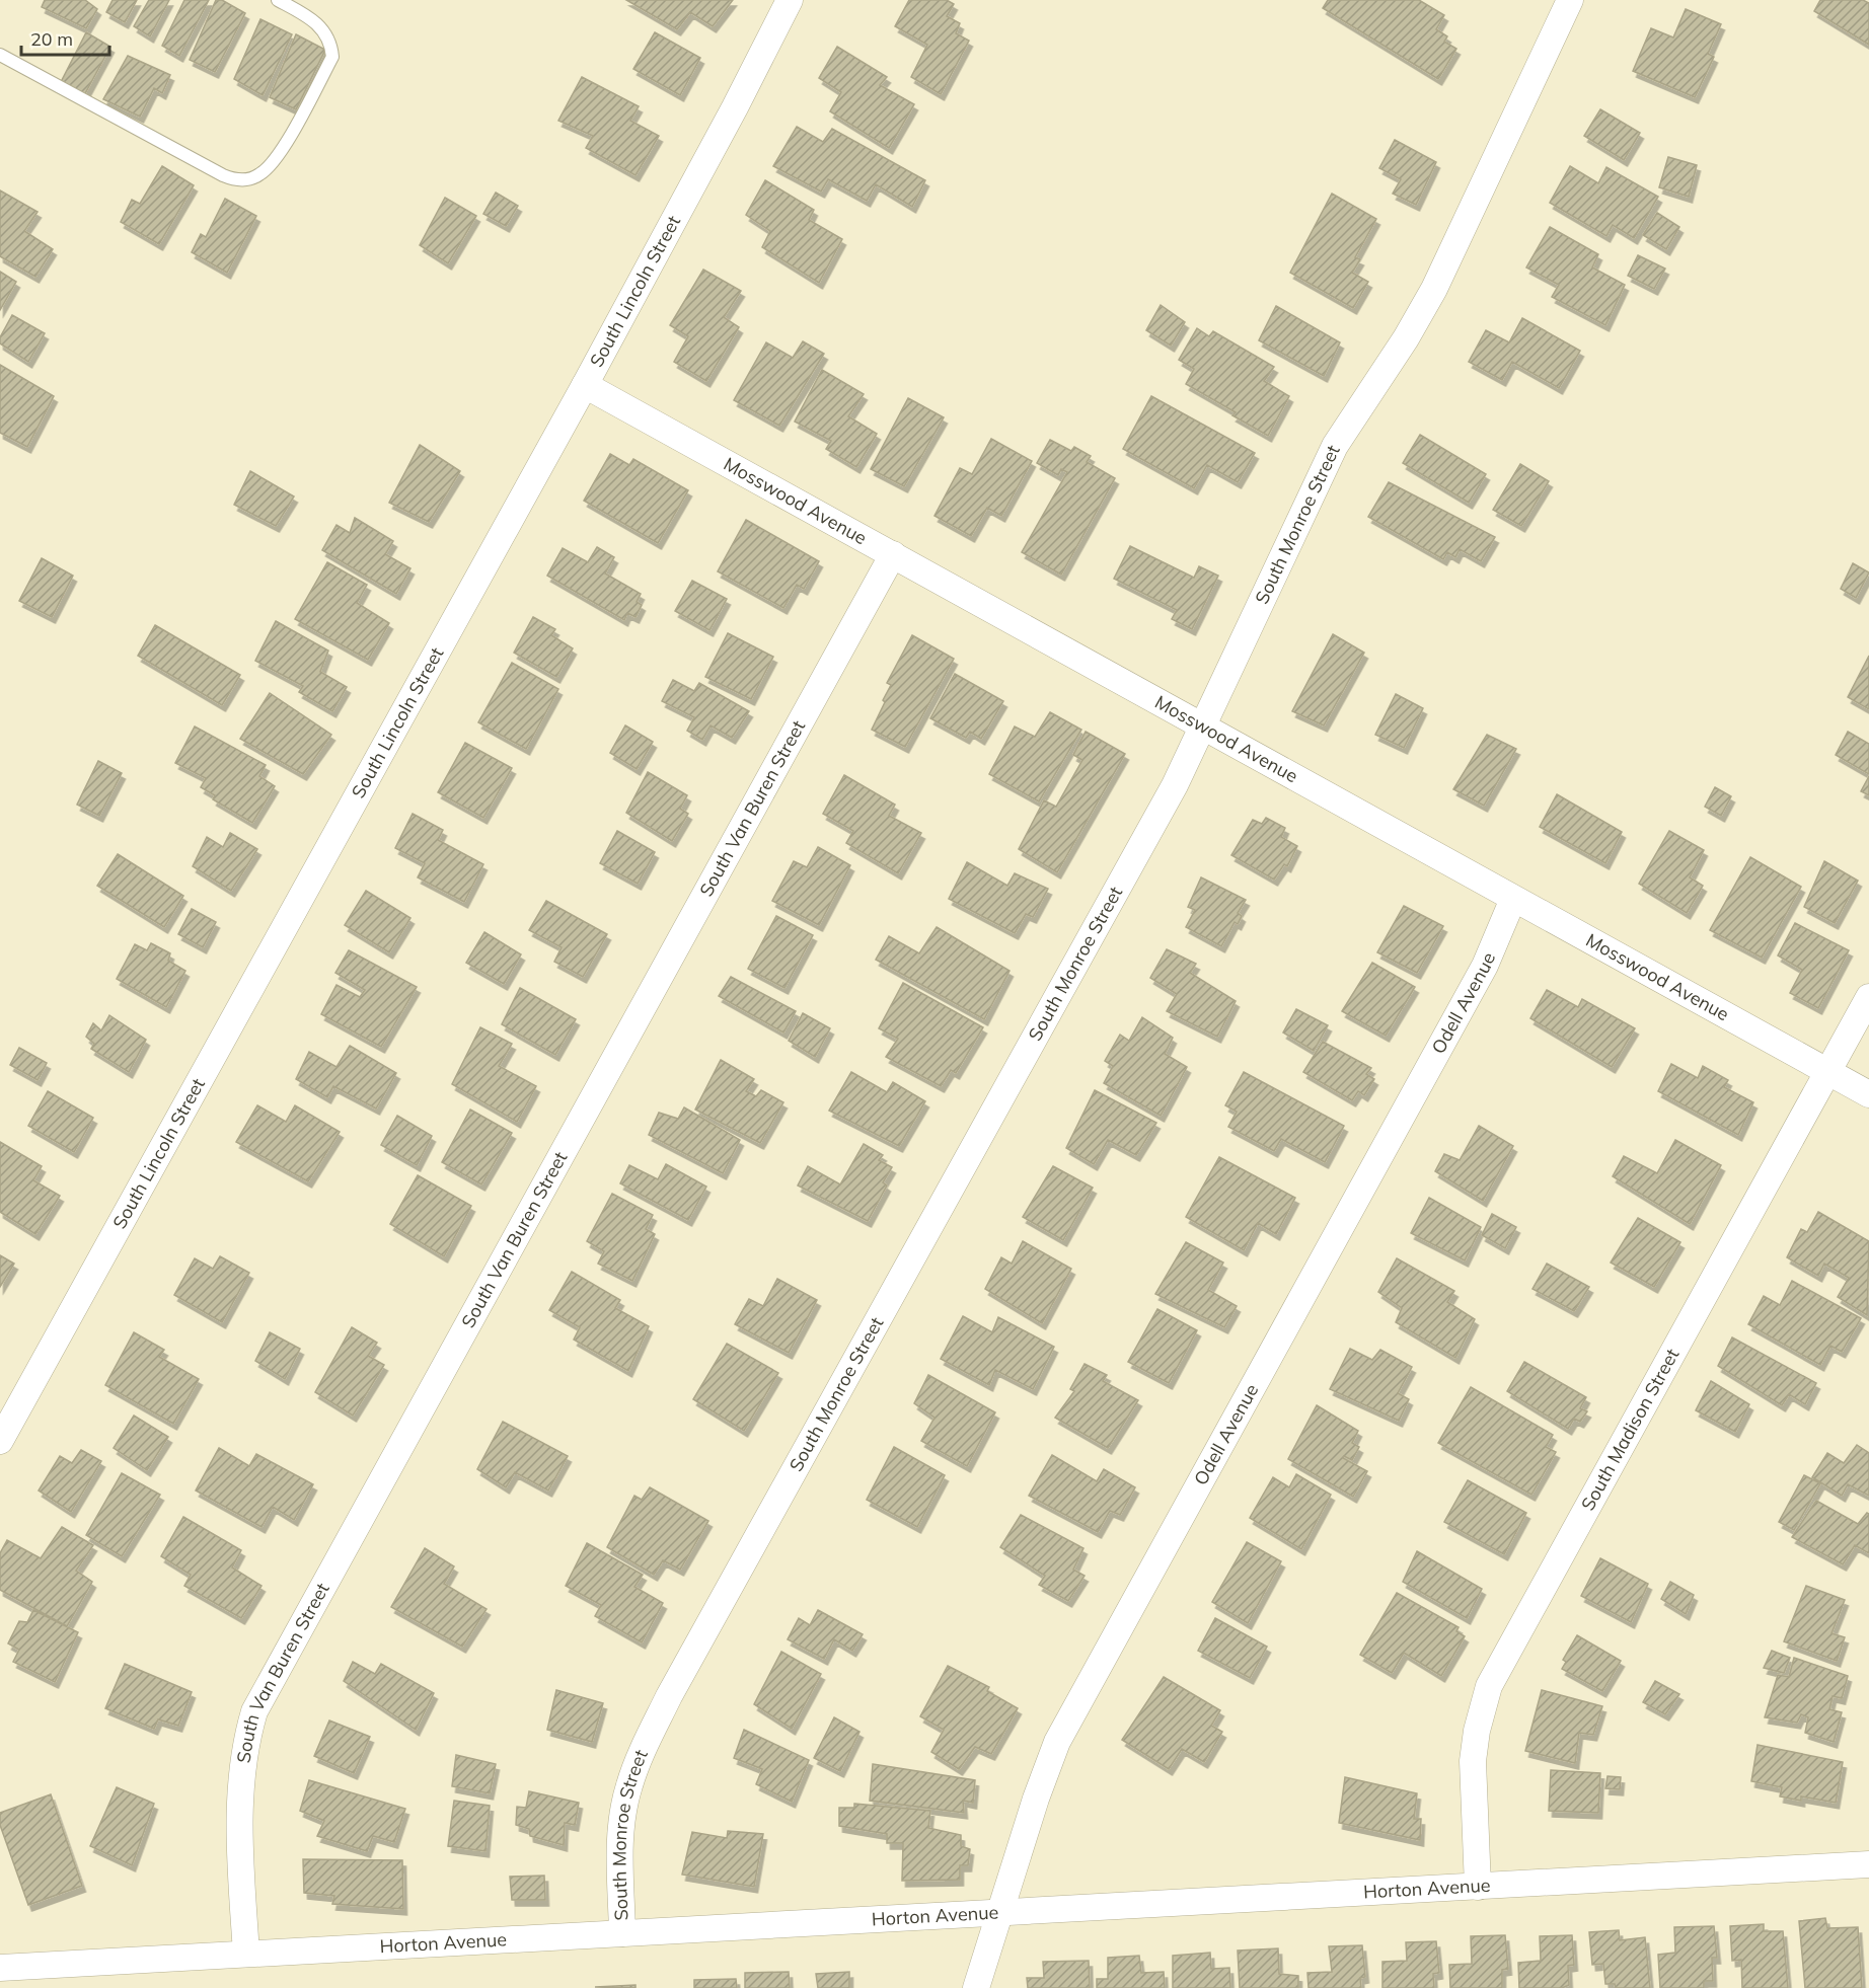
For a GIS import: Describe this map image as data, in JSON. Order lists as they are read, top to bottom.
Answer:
{
  "streets": {
    "street": [
      "South Lincoln Street",
      "Mosswood Avenue",
      "South Monroe Street",
      "South Van Buren Street",
      "Odell Avenue",
      "South Madison Street",
      "Horton Avenue"
    ]
  },
  "crossings": [
    ["South Lincoln Street", "Mosswood Avenue"],
    ["Mosswood Avenue", "South Monroe Street"],
    ["Mosswood Avenue", "South Van Buren Street"],
    ["Mosswood Avenue", "Odell Avenue"],
    ["Mosswood Avenue", "South Madison Street"],
    ["South Monroe Street", "Horton Avenue"],
    ["South Van Buren Street", "Horton Avenue"],
    ["Odell Avenue", "Horton Avenue"],
    ["South Madison Street", "Horton Avenue"]
  ],
  "scale_bar": "20 m"
}
